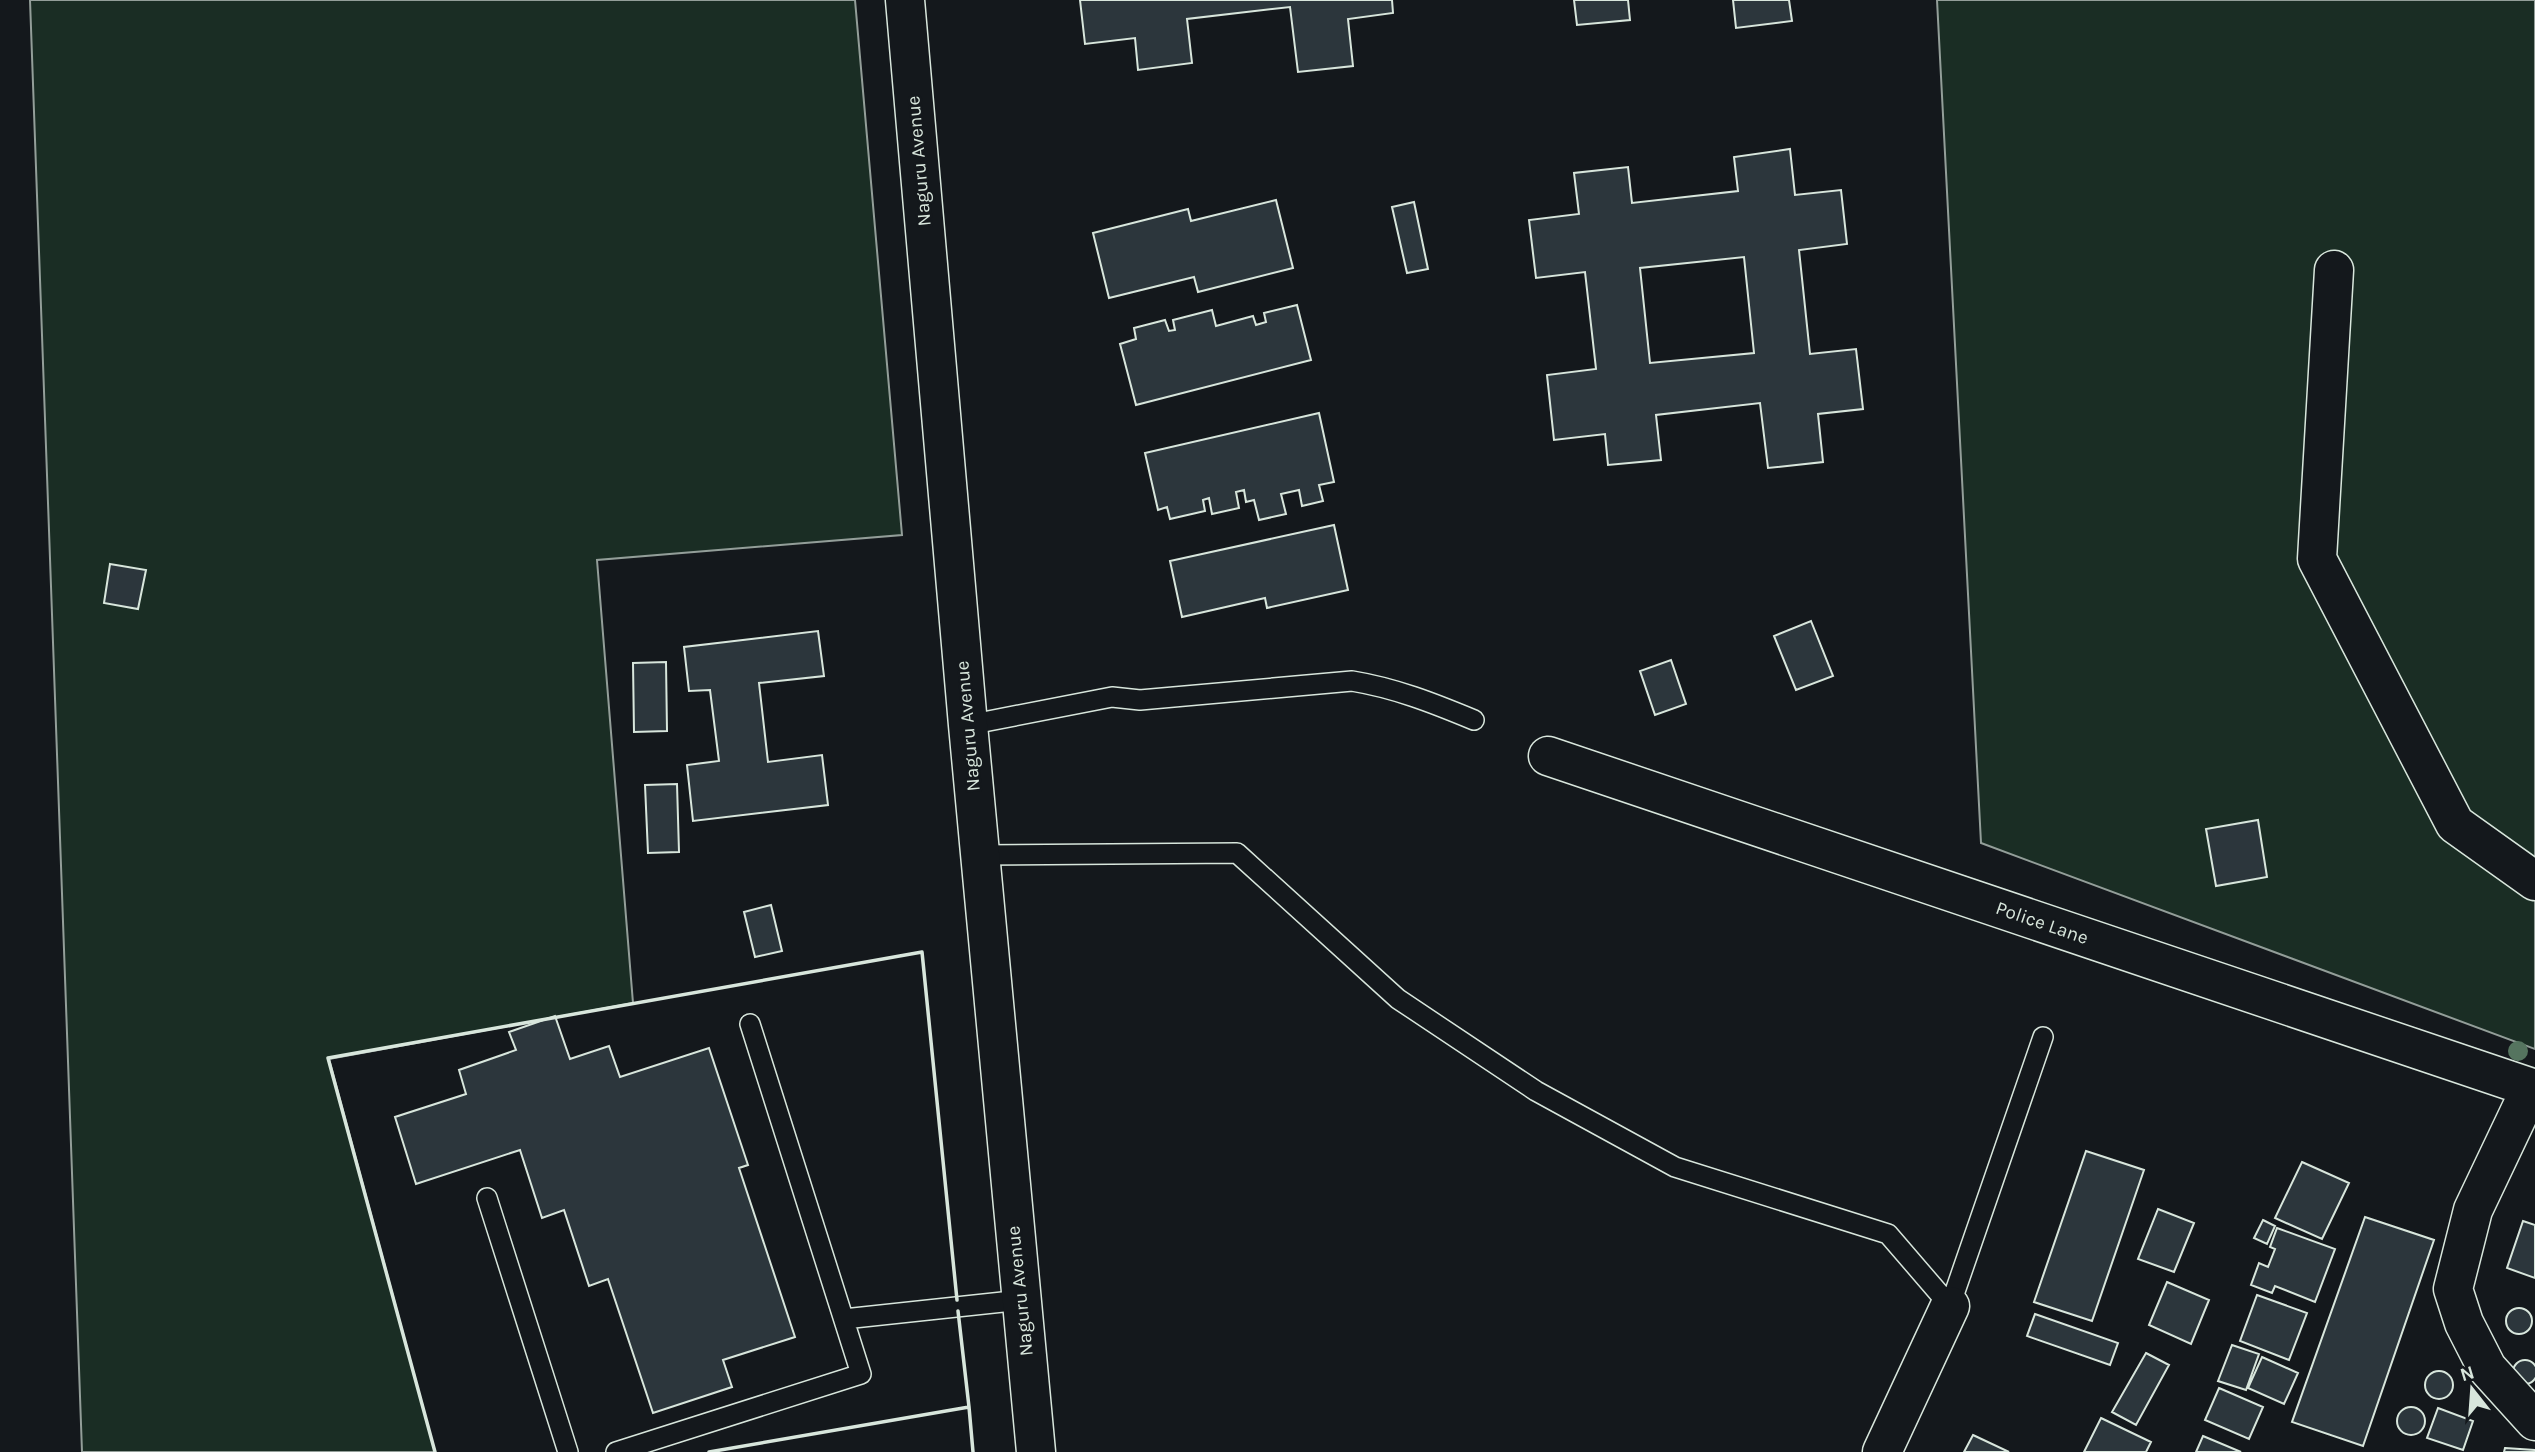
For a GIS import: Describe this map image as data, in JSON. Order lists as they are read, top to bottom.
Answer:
{
  "streets": {
    "street": ["Naguru Avenue", "Police Lane"]
  },
  "north": "top"
}
